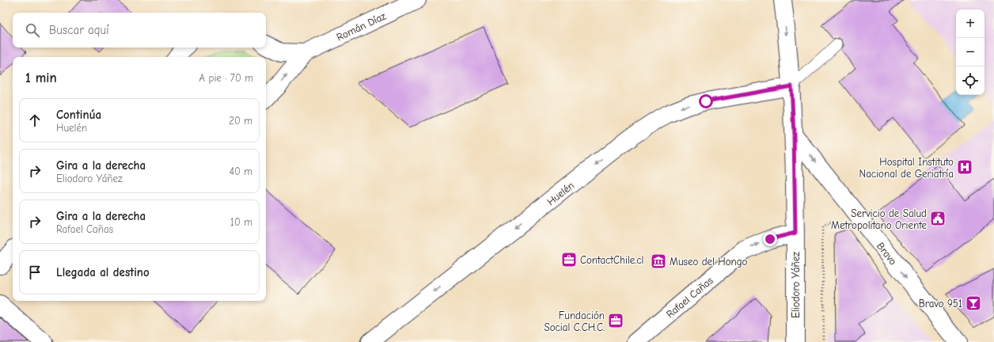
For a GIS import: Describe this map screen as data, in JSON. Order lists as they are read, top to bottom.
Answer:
{
  "streets": {
    "street": [
      "Román Díaz",
      "Huelén",
      "Bravo",
      "Eliodoro Yáñez",
      "Rafael Cañas"
    ]
  },
  "crossings": [
    ["Huelén", "Eliodoro Yáñez"],
    ["Bravo", "Eliodoro Yáñez"],
    ["Eliodoro Yáñez", "Rafael Cañas"]
  ],
  "one_way": ["Huelén", "Bravo", "Rafael Cañas"],
  "places": {
    "hospital": ["Hospital Instituto Nacional de Geriatría"],
    "public building": ["Servicio de Salud Metropolitano Oriente"],
    "office": ["ContactChile.cl", "Fundación Social C.CH.C."],
    "museum": ["Museo del Hongo"],
    "bar": ["Bravo 951"]
  },
  "page": {
    "map_buttons": ["+", "−"],
    "search": "Buscar aquí",
    "heading": ["1 min", "A pie · 70 m"],
    "list": [
      ["Continúa", "Huelén", "20 m"],
      ["Gira a la derecha", "Eliodoro Yáñez", "40 m"],
      ["Gira a la derecha", "Rafael Cañas", "10 m"],
      "Llegada al destino"
    ]
  }
}
